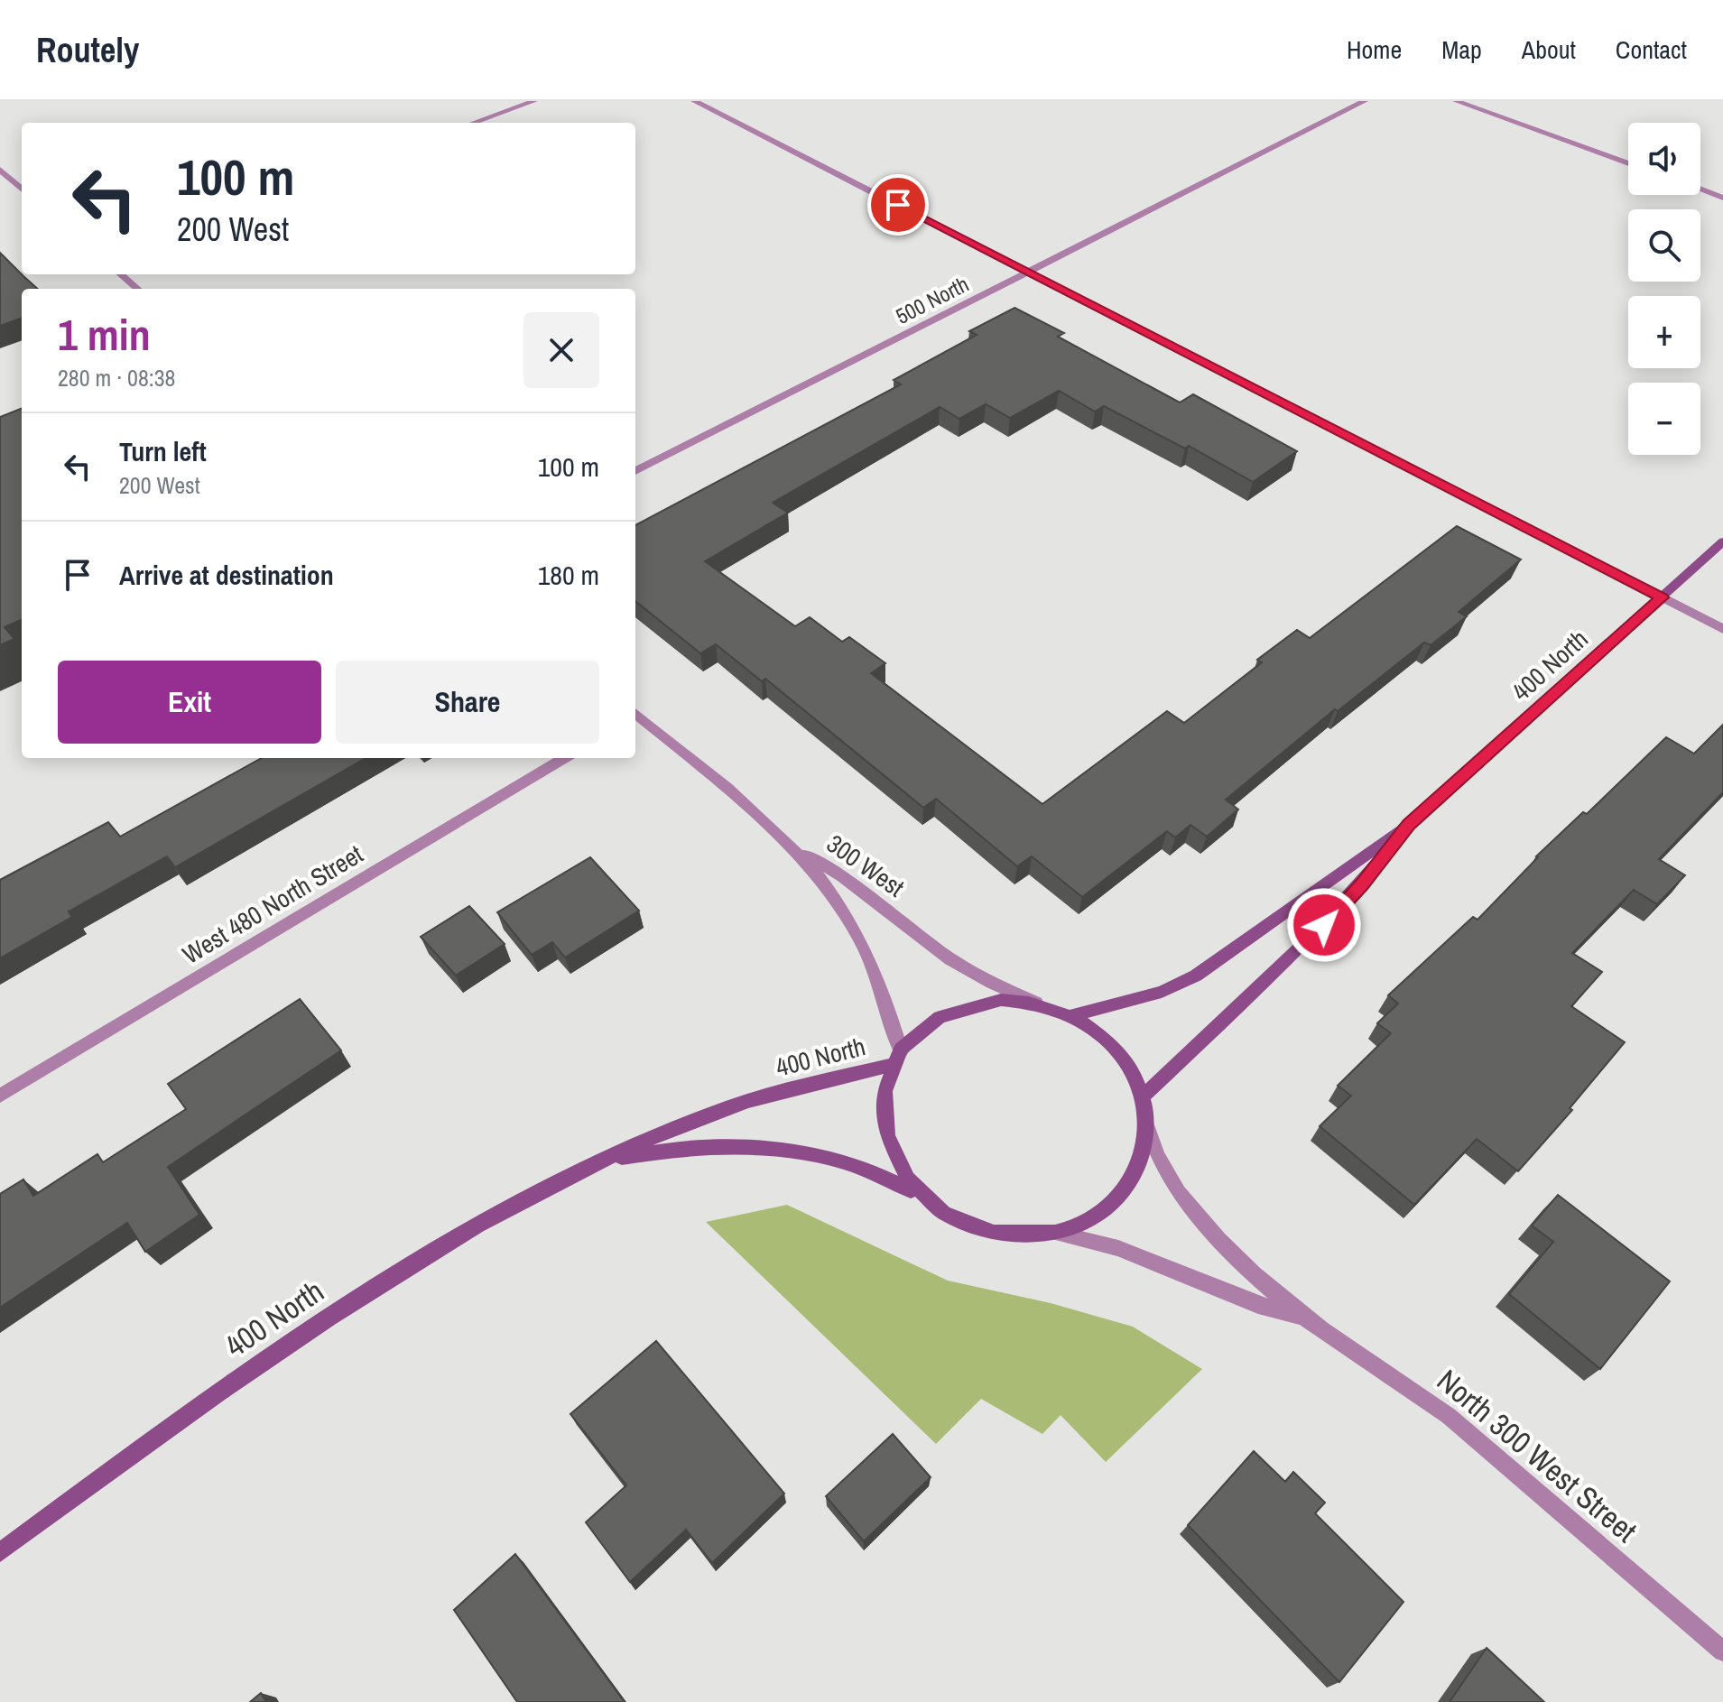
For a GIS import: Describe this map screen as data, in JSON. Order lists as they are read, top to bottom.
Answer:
{
  "streets": {
    "main road": ["400 North"],
    "street": [
      "500 North",
      "300 West",
      "West 480 North Street",
      "North 300 West Street"
    ]
  },
  "crossings": [
    ["400 North", "300 West"]
  ],
  "page": {
    "header": "Routely",
    "nav": [
      "Home",
      "Map",
      "About",
      "Contact"
    ],
    "map_buttons": ["+", "−"],
    "turn": ["100 m", "200 West"],
    "heading": ["1 min", "280 m · 08:38"],
    "list": [
      {
        "name": "Turn left",
        "note": "200 West",
        "value": "100 m"
      },
      {
        "name": "Arrive at destination",
        "value": "180 m"
      }
    ],
    "buttons": ["Exit", "Share"]
  }
}
